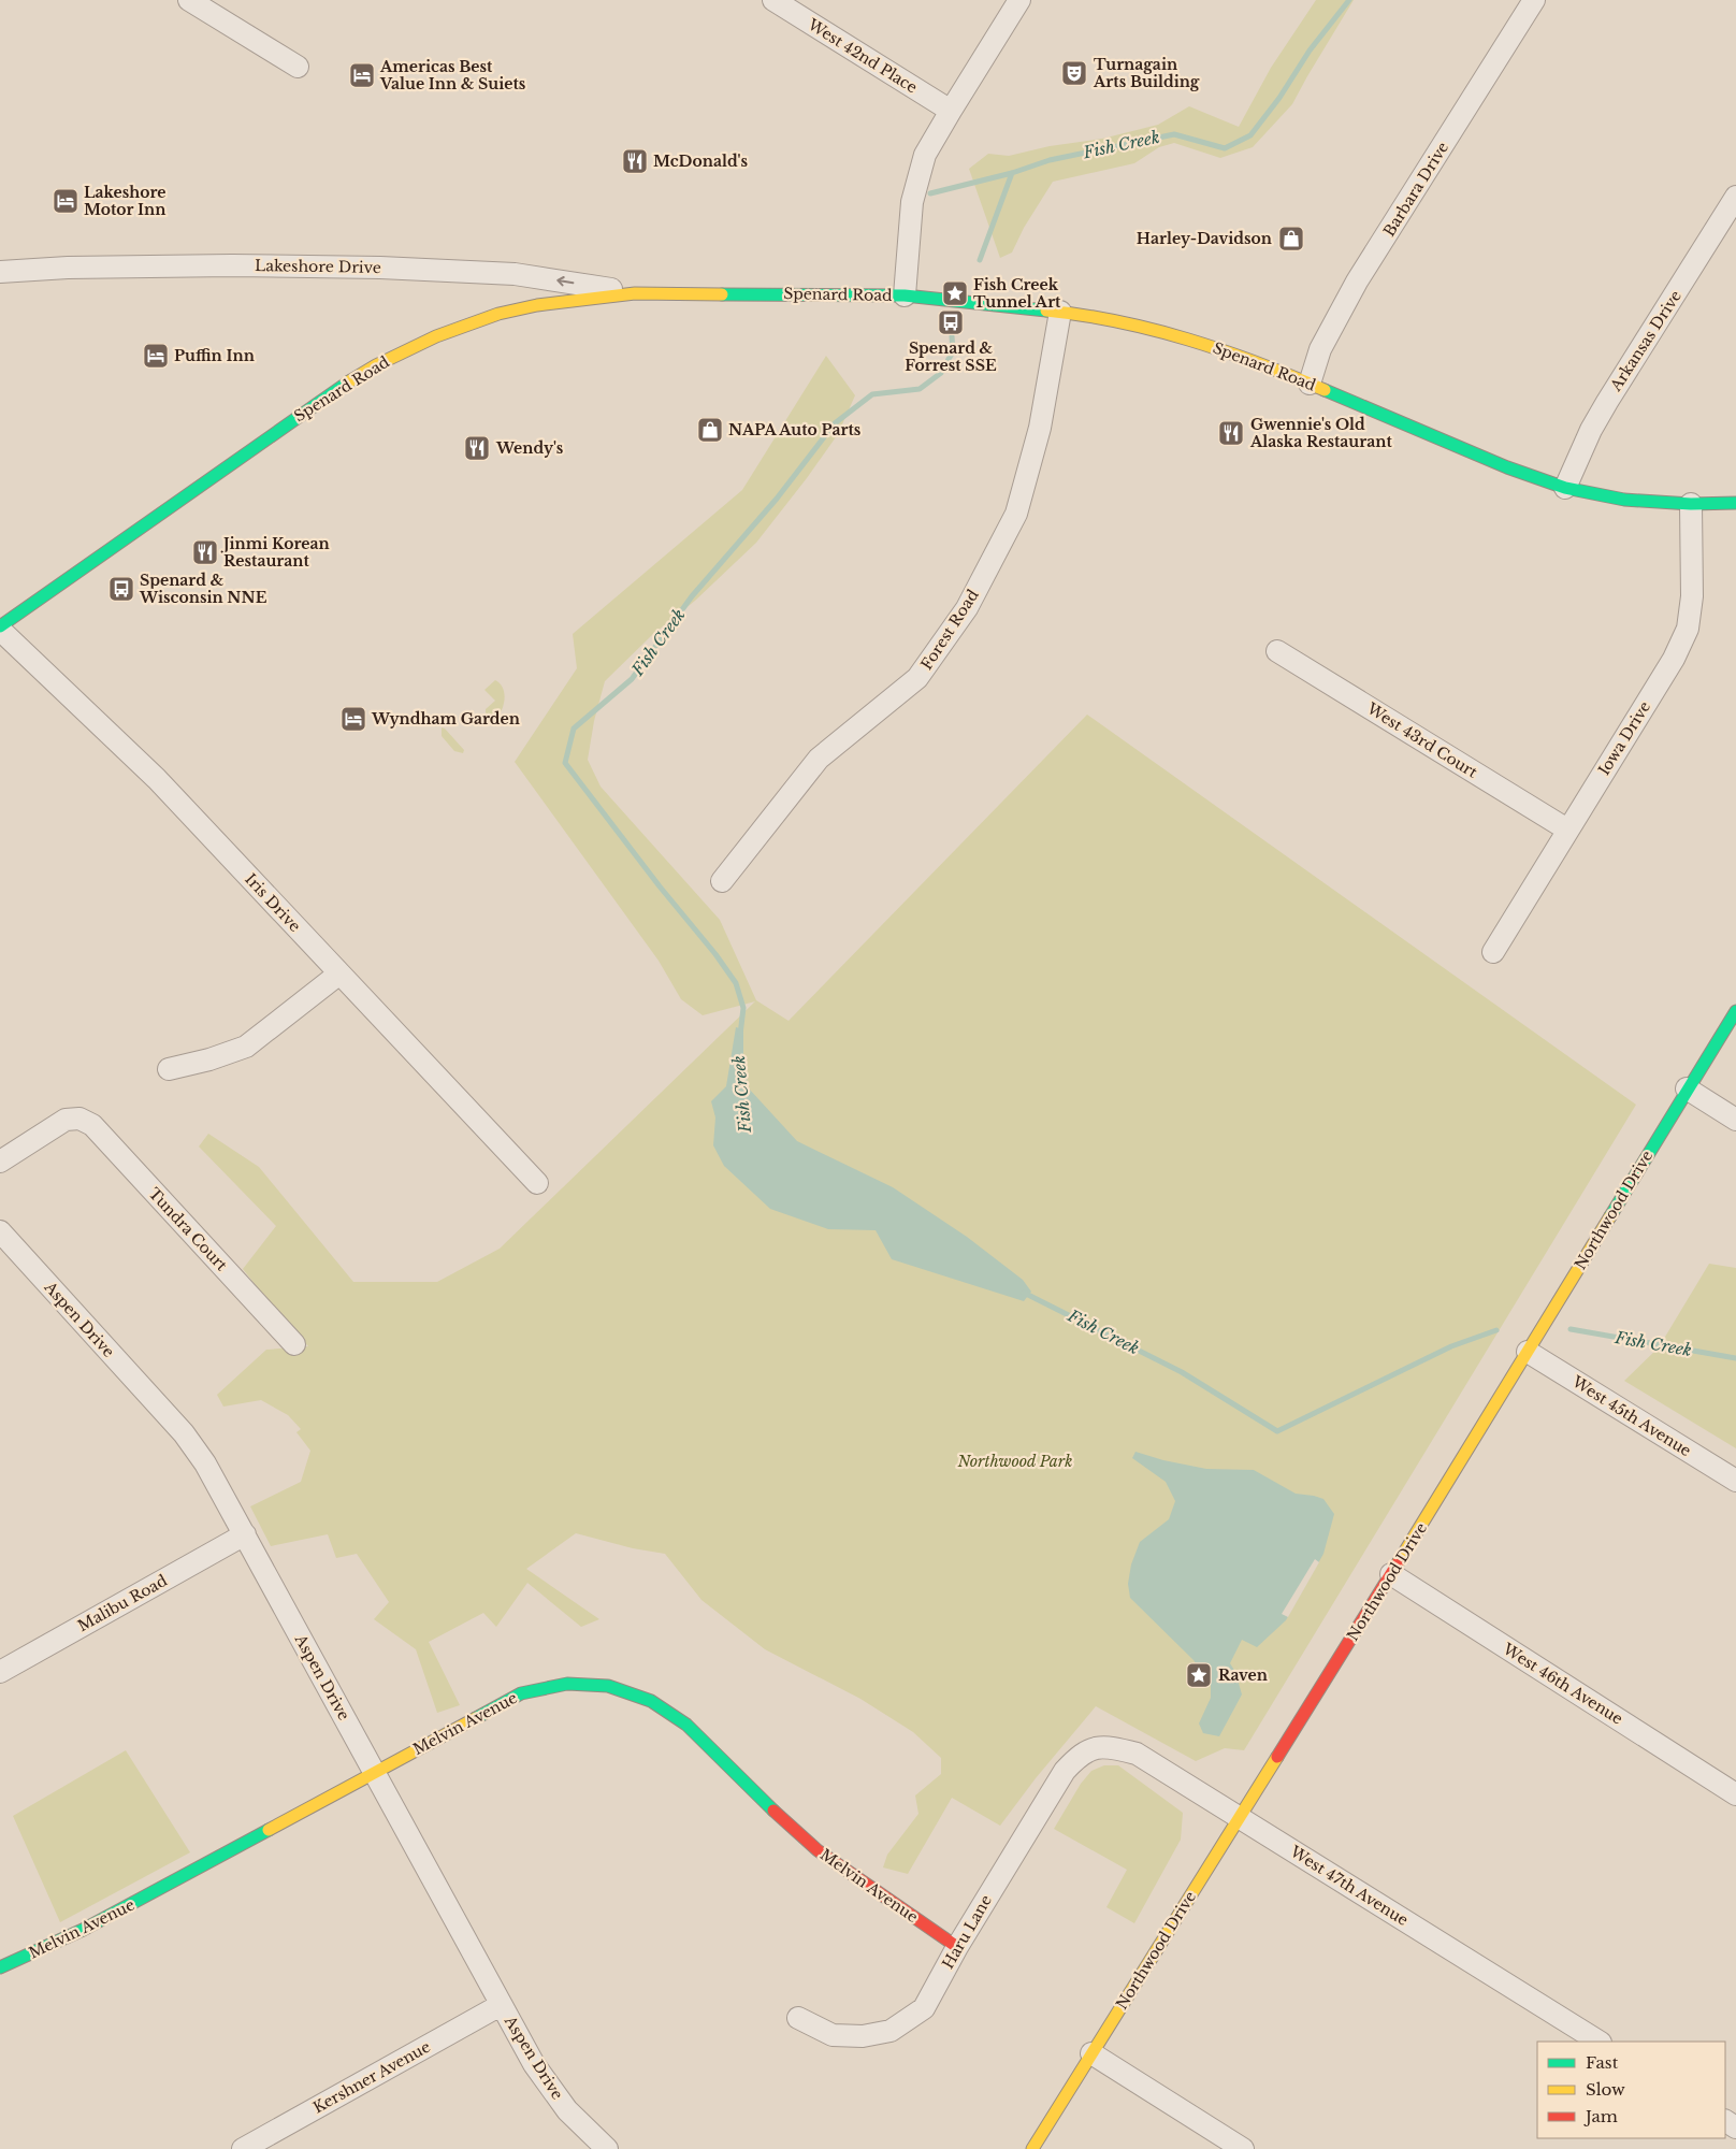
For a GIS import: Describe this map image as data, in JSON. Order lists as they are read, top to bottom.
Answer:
{
  "streets": {
    "street": [
      "West 42nd Place",
      "Barbara Drive",
      "Lakeshore Drive",
      "Spenard Road",
      "Arkansas Drive",
      "Forest Road",
      "Iowa Drive",
      "West 43rd Court",
      "Iris Drive",
      "Northwood Drive",
      "Tundra Court",
      "Aspen Drive",
      "West 45th Avenue",
      "Malibu Road",
      "West 46th Avenue",
      "Melvin Avenue",
      "West 47th Avenue",
      "Haru Lane",
      "Kershner Avenue"
    ]
  },
  "crossings": [
    ["Barbara Drive", "Spenard Road"],
    ["Lakeshore Drive", "Spenard Road"],
    ["Spenard Road", "Arkansas Drive"],
    ["Spenard Road", "Forest Road"],
    ["Spenard Road", "Iowa Drive"],
    ["Spenard Road", "Iris Drive"],
    ["Iowa Drive", "West 43rd Court"],
    ["Northwood Drive", "West 45th Avenue"],
    ["Northwood Drive", "West 46th Avenue"],
    ["Northwood Drive", "West 47th Avenue"],
    ["Aspen Drive", "Malibu Road"],
    ["Aspen Drive", "Melvin Avenue"],
    ["Aspen Drive", "Kershner Avenue"],
    ["Melvin Avenue", "Haru Lane"],
    ["West 47th Avenue", "Haru Lane"]
  ],
  "water": ["Fish Creek"],
  "parks": ["Northwood Park"],
  "places": {
    "theatre": ["Turnagain Arts Building"],
    "hotel": [
      "Americas Best Value Inn & Suiets",
      "Lakeshore Motor Inn",
      "Puffin Inn",
      "Wyndham Garden"
    ],
    "restaurant": [
      "McDonald's",
      "Gwennie's Old Alaska Restaurant",
      "Wendy's",
      "Jinmi Korean Restaurant"
    ],
    "shop": ["Harley-Davidson", "NAPA Auto Parts"],
    "place": ["Fish Creek Tunnel Art", "Raven"],
    "bus stop": ["Spenard & Forrest SSE", "Spenard & Wisconsin NNE"]
  },
  "legend": ["Fast", "Slow", "Jam"]
}
